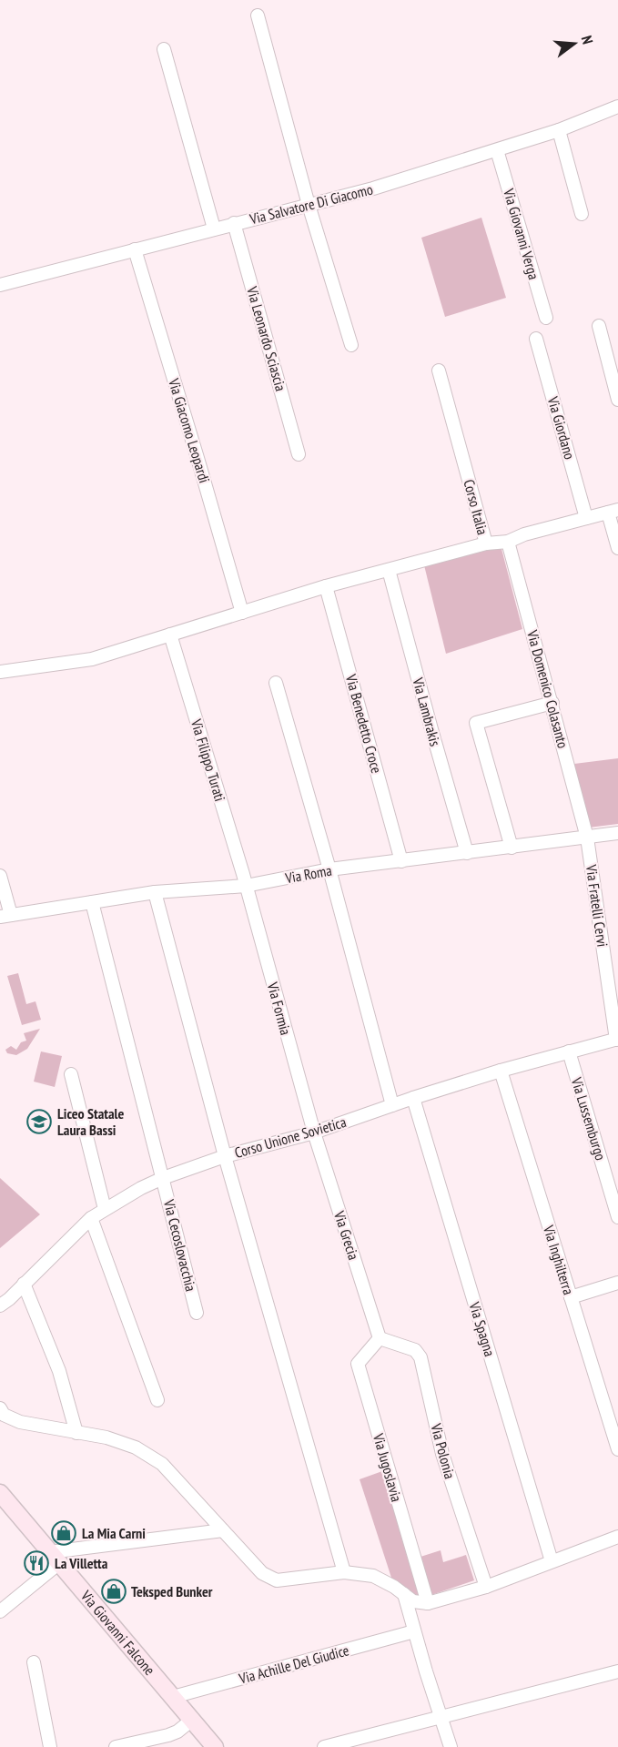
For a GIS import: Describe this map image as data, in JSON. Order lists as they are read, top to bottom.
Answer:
{
  "streets": {
    "main road": ["Via Giovanni Falcone"],
    "street": [
      "Via Salvatore Di Giacomo",
      "Via Giovanni Verga",
      "Via Leonardo Sciascia",
      "Via Giordano",
      "Via Giacomo Leopardi",
      "Corso Italia",
      "Via Domenico Colasanto",
      "Via Lambrakis",
      "Via Benedetto Croce",
      "Via Filippo Turati",
      "Via Roma",
      "Via Fratelli Cervi",
      "Via Formia",
      "Via Lussemburgo",
      "Corso Unione Sovietica",
      "Via Grecia",
      "Via Cecoslovacchia",
      "Via Inghilterra",
      "Via Spagna",
      "Via Polonia",
      "Via Jugoslavia",
      "Via Achille Del Giudice"
    ]
  },
  "crossings": [
    ["Via Salvatore Di Giacomo", "Via Giovanni Verga"],
    ["Via Salvatore Di Giacomo", "Via Leonardo Sciascia"],
    ["Via Salvatore Di Giacomo", "Via Giacomo Leopardi"],
    ["Via Giordano", "Corso Italia"],
    ["Corso Italia", "Via Domenico Colasanto"],
    ["Via Domenico Colasanto", "Via Roma"],
    ["Via Domenico Colasanto", "Via Fratelli Cervi"],
    ["Via Lambrakis", "Via Roma"],
    ["Via Benedetto Croce", "Via Roma"],
    ["Via Filippo Turati", "Via Roma"],
    ["Via Filippo Turati", "Via Formia"],
    ["Via Roma", "Via Fratelli Cervi"],
    ["Via Roma", "Via Formia"],
    ["Via Roma", "Via Cecoslovacchia"],
    ["Via Fratelli Cervi", "Corso Unione Sovietica"],
    ["Via Formia", "Corso Unione Sovietica"],
    ["Via Formia", "Via Grecia"],
    ["Via Lussemburgo", "Corso Unione Sovietica"],
    ["Corso Unione Sovietica", "Via Grecia"],
    ["Corso Unione Sovietica", "Via Cecoslovacchia"],
    ["Corso Unione Sovietica", "Via Inghilterra"],
    ["Corso Unione Sovietica", "Via Spagna"],
    ["Via Grecia", "Via Polonia"],
    ["Via Grecia", "Via Jugoslavia"],
    ["Via Polonia", "Via Jugoslavia"],
    ["Via Giovanni Falcone", "Via Achille Del Giudice"]
  ],
  "places": {
    "school or university": ["Liceo Statale Laura Bassi"],
    "shop": ["La Mia Carni", "Teksped Bunker"],
    "restaurant": ["La Villetta"]
  },
  "north": "right"
}
